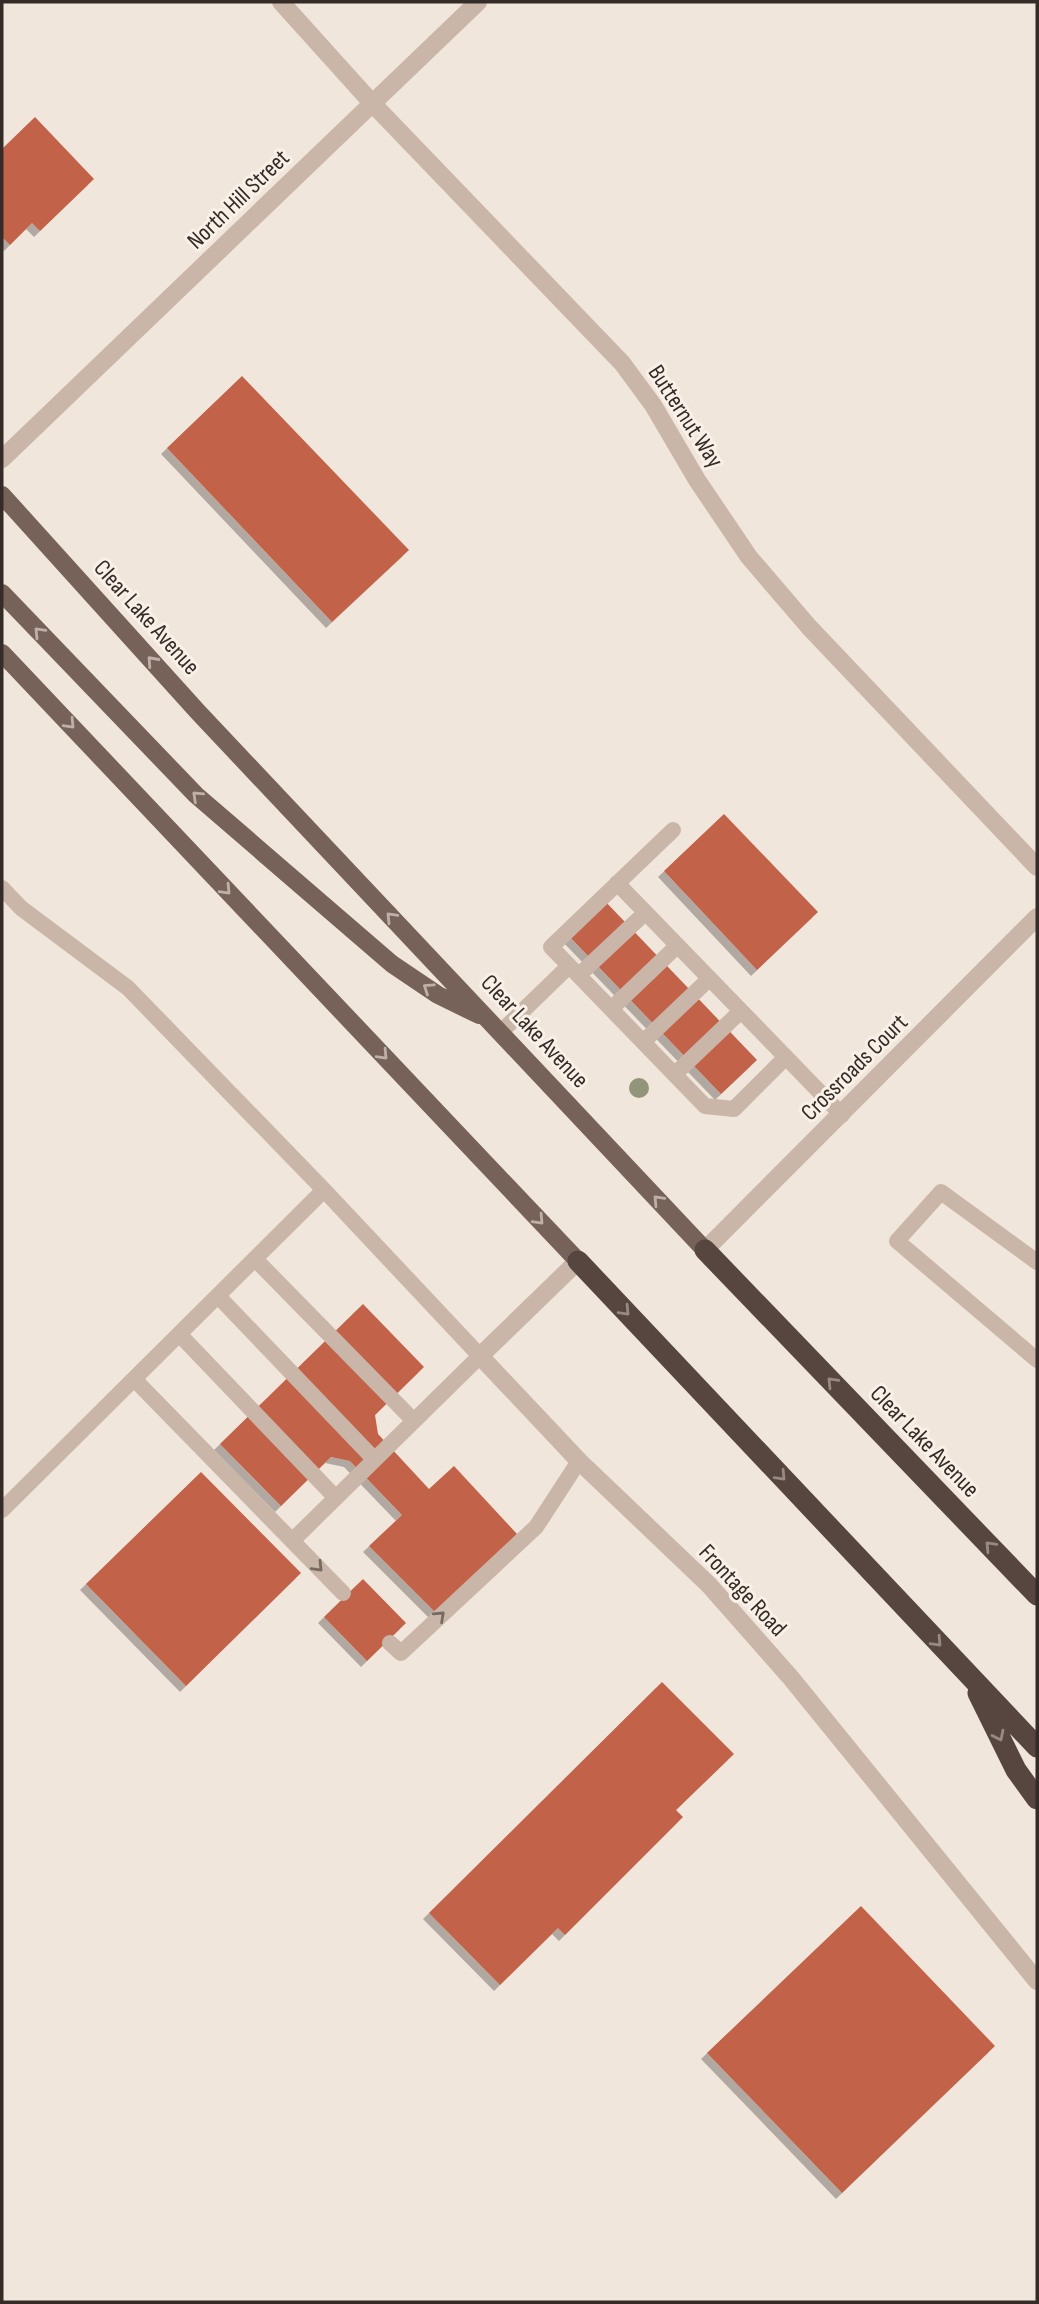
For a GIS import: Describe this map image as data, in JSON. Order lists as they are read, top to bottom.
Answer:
{
  "streets": {
    "highway": ["Clear Lake Avenue"],
    "street": [
      "North Hill Street",
      "Butternut Way",
      "Crossroads Court",
      "Frontage Road"
    ]
  },
  "crossings": [
    ["North Hill Street", "Butternut Way"],
    ["Clear Lake Avenue", "Crossroads Court"]
  ]
}
